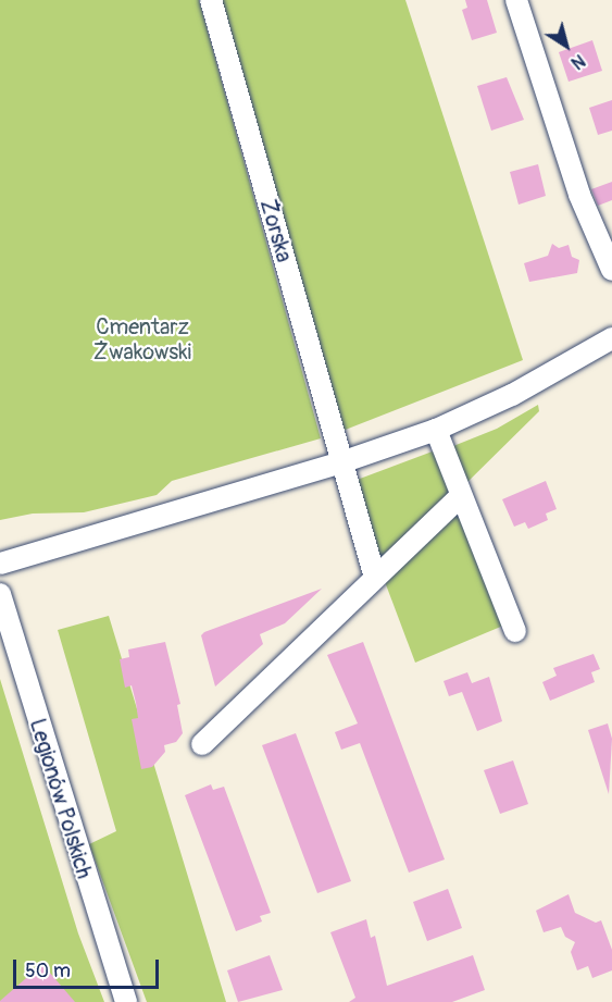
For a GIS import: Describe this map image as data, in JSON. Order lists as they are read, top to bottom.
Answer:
{
  "streets": {
    "street": ["Żorska", "Legionów Polskich"]
  },
  "parks": ["Cmentarz Żwakowski"],
  "scale_bar": "50 m",
  "north": "bottom right"
}
